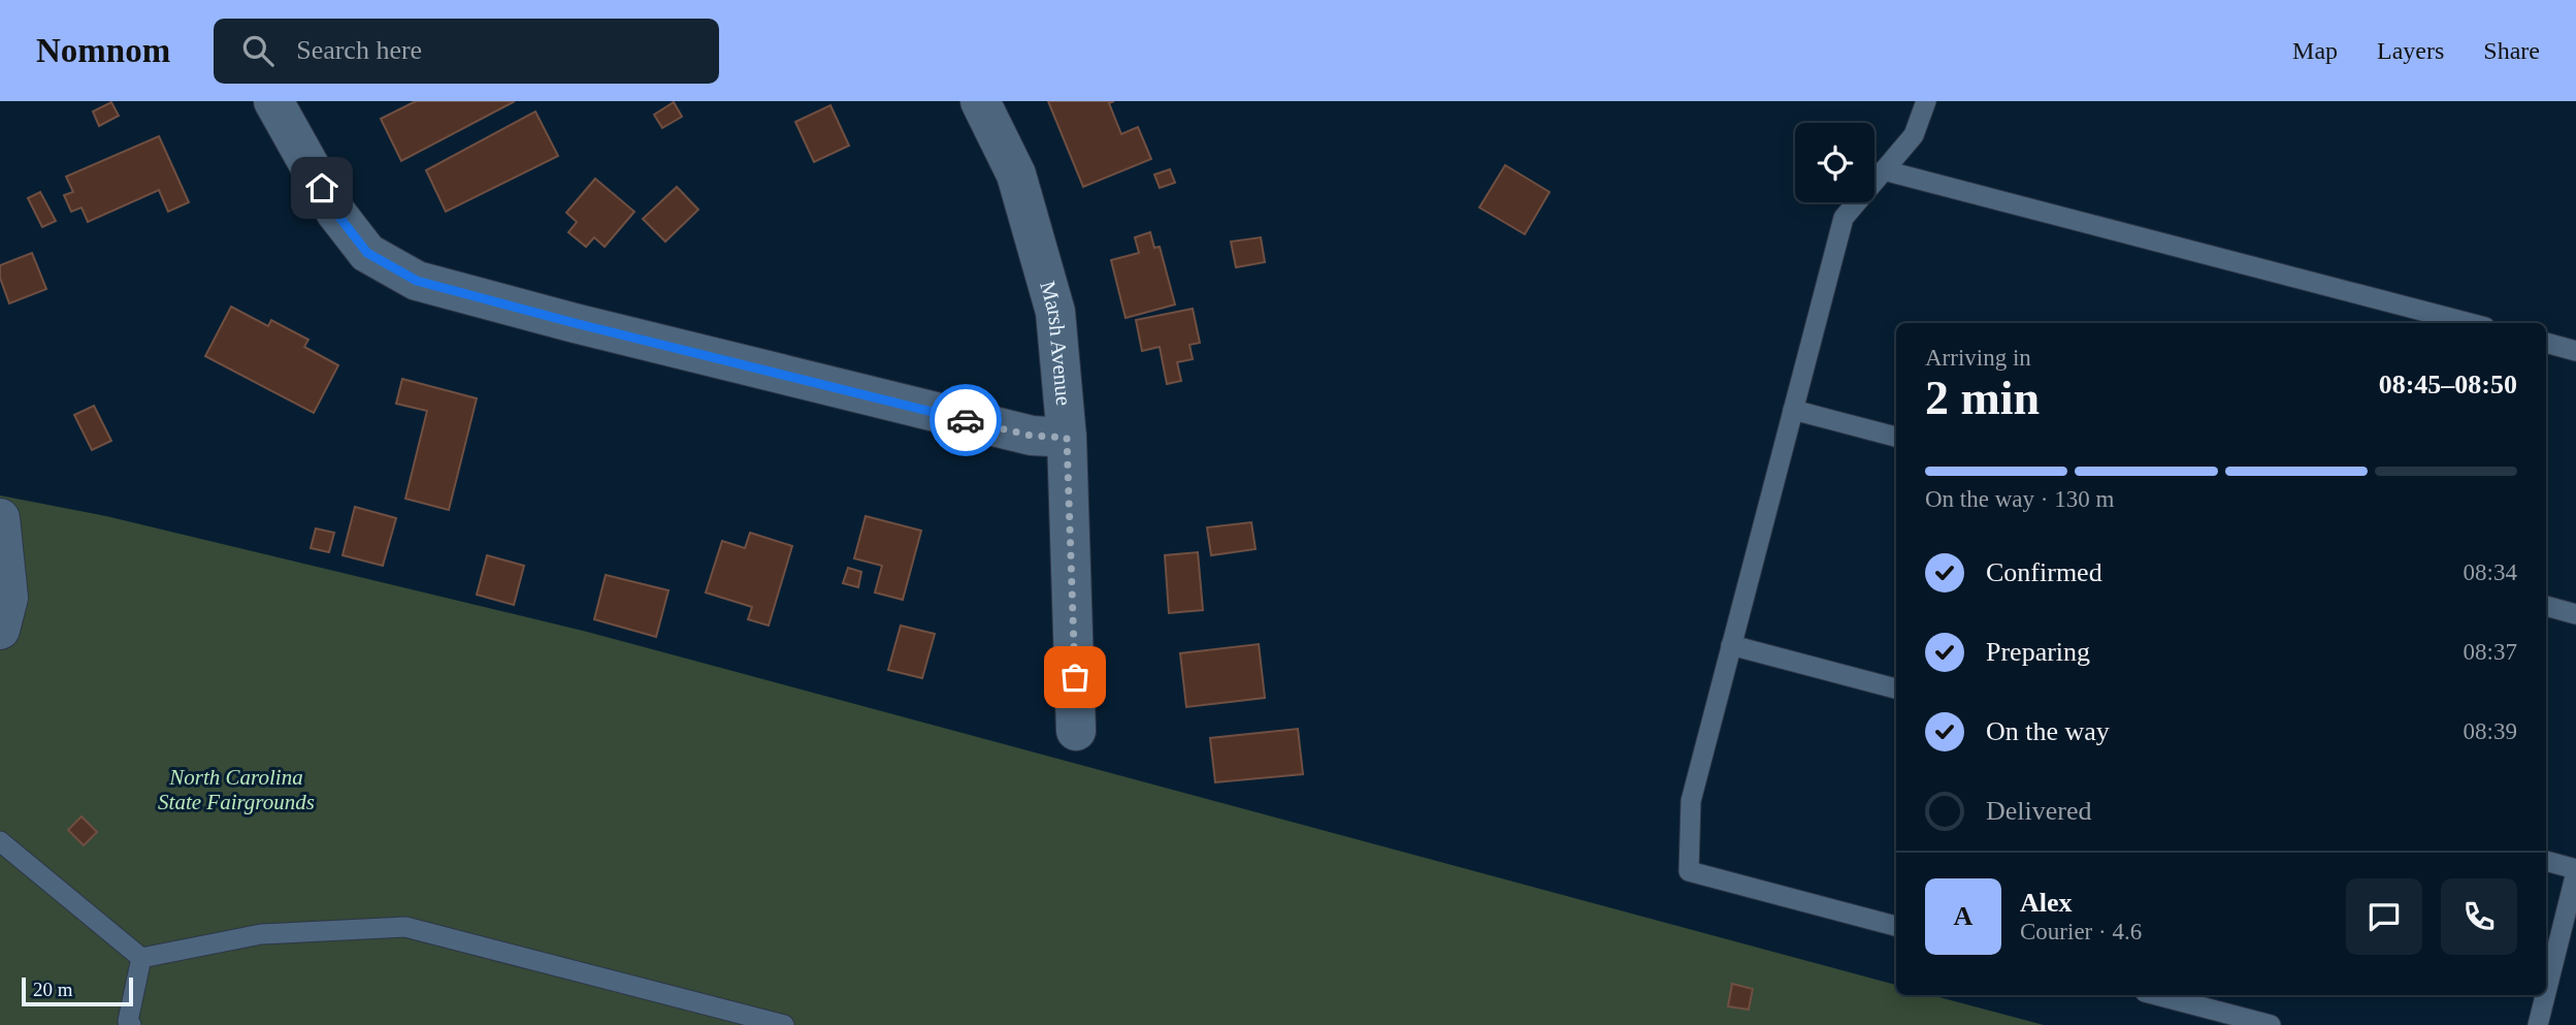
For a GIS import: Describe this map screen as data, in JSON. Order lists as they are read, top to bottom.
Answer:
{
  "streets": {
    "street": ["Marsh Avenue"]
  },
  "parks": ["North Carolina State Fairgrounds"],
  "scale_bar": "20 m",
  "page": {
    "header": "Nomnom",
    "search": "Search here",
    "nav": ["Map", "Layers", "Share"],
    "heading": ["2 min", "Arriving in", "08:45–08:50"],
    "panel": ["Alex", "Courier · 4.6"],
    "bar": "On the way · 130 m",
    "list": [
      ["Confirmed", "08:34"],
      ["Preparing", "08:37"],
      ["On the way", "08:39"],
      "Delivered"
    ],
    "round": "A",
    "scale": "20 m"
  }
}
